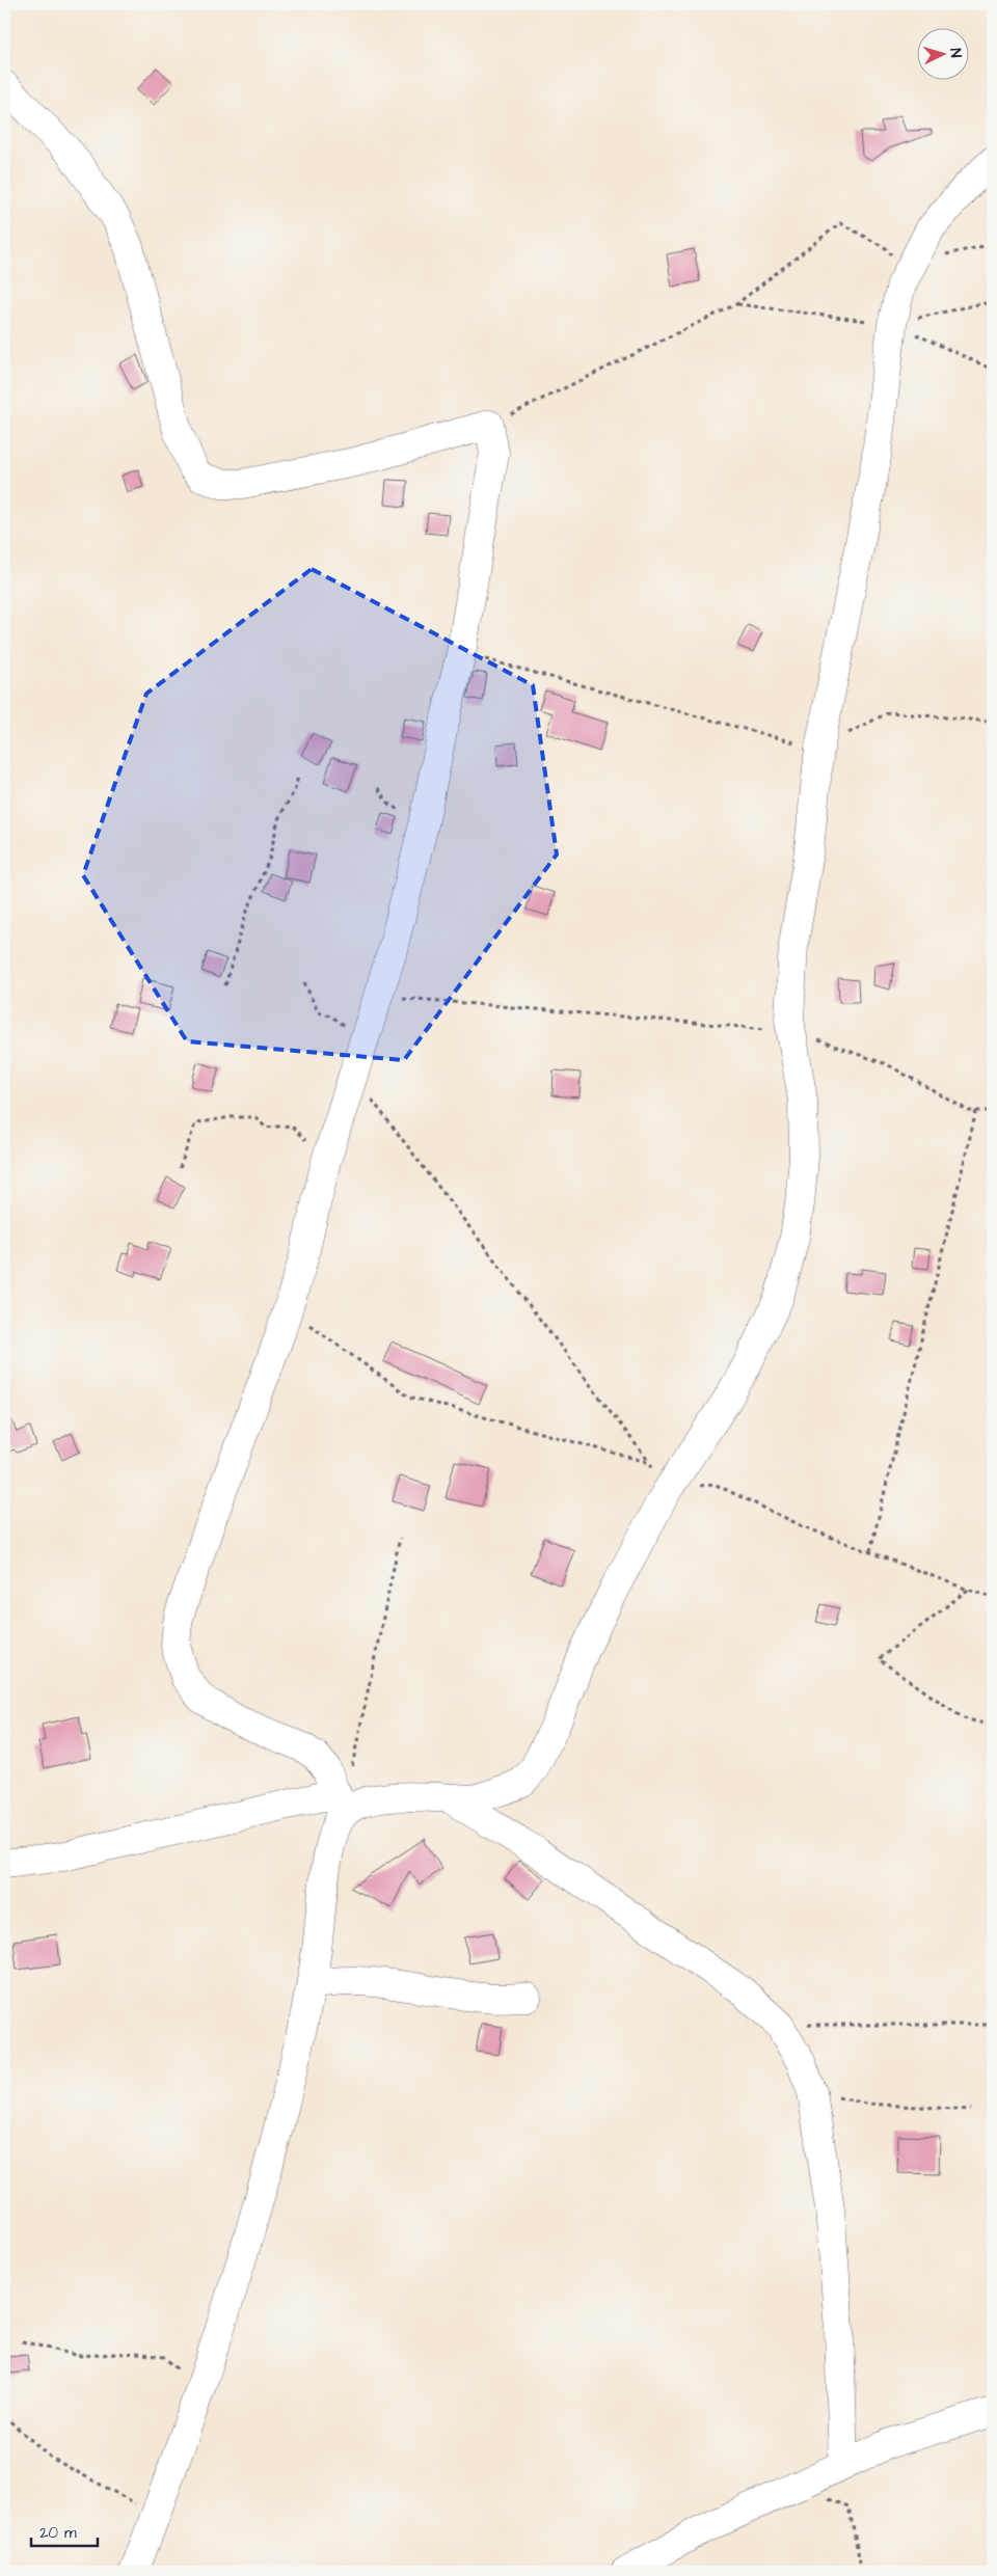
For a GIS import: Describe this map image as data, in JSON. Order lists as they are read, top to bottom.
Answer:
{
  "scale_bar": "20 m",
  "north": "right"
}
